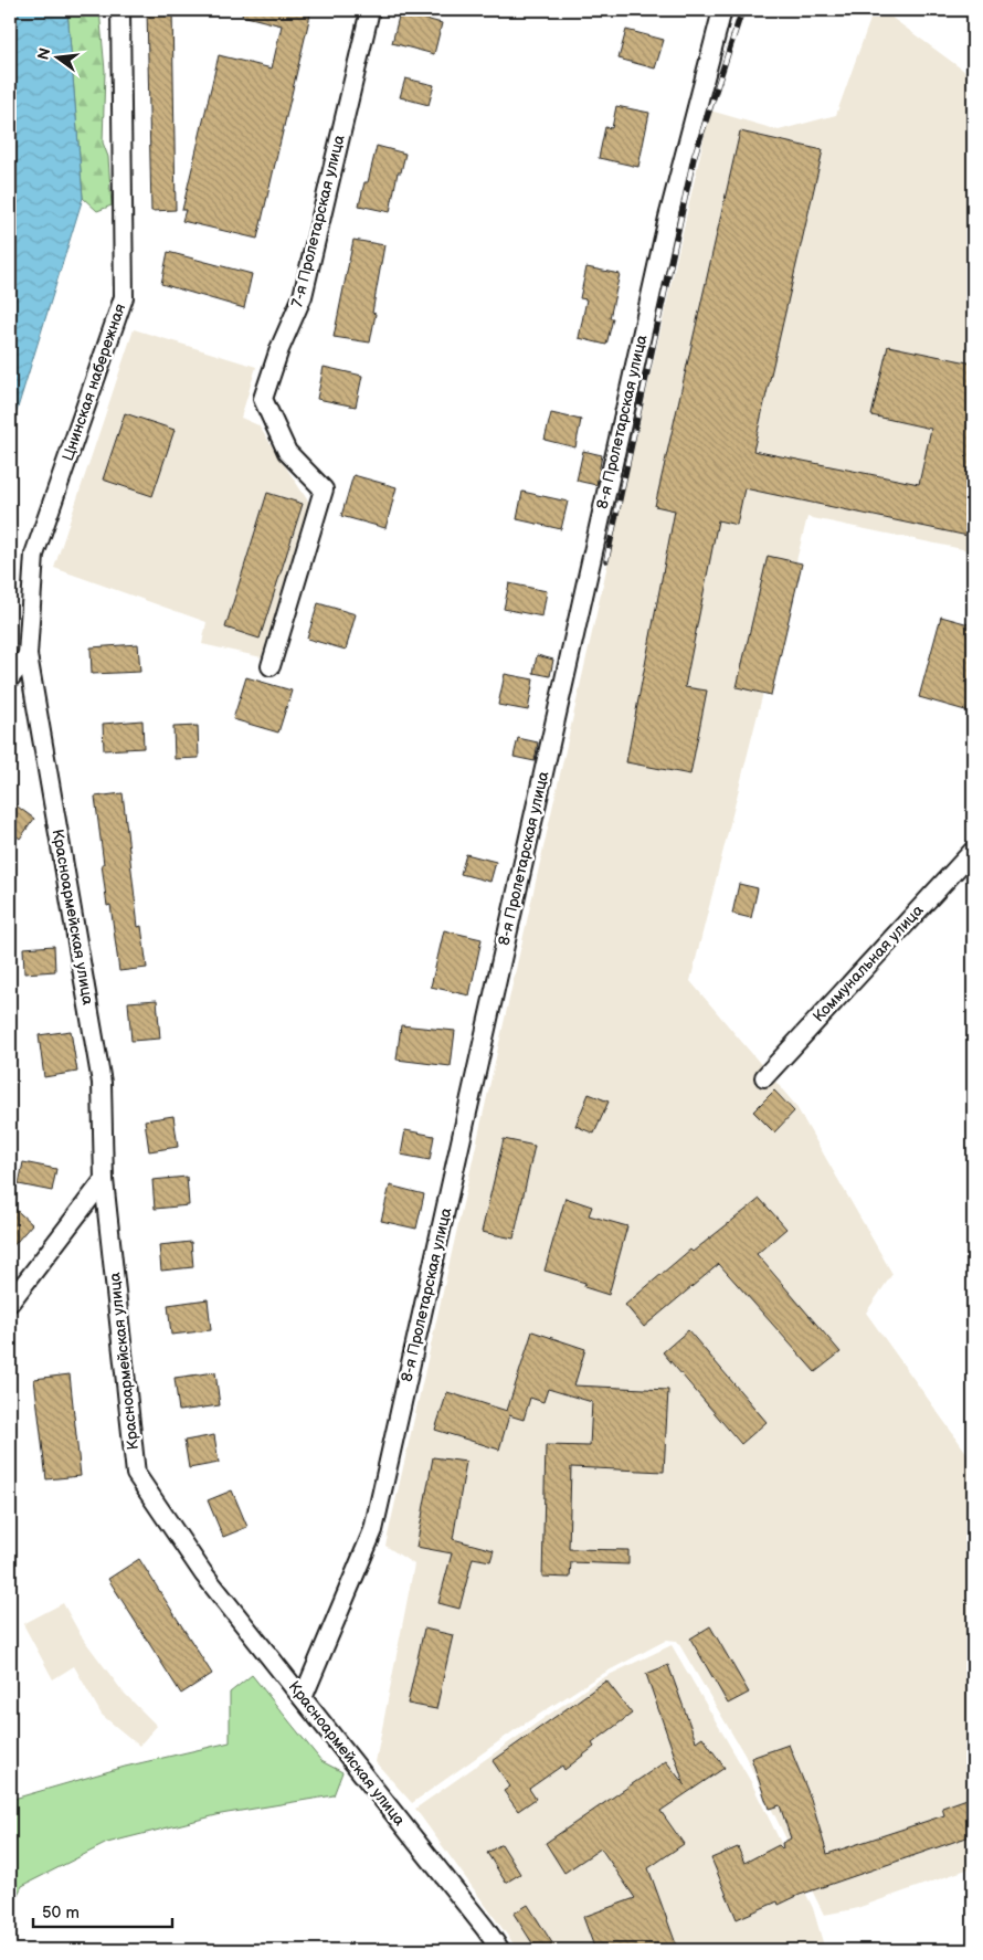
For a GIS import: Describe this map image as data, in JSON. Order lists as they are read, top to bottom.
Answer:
{
  "streets": {
    "street": [
      "7-я Пролетарская улица",
      "Цнинская набережная",
      "8-я Пролетарская улица",
      "Красноармейская улица",
      "Коммунальная улица"
    ]
  },
  "crossings": [
    ["Цнинская набережная", "Красноармейская улица"],
    ["8-я Пролетарская улица", "Красноармейская улица"]
  ],
  "scale_bar": "50 m",
  "north": "left"
}
